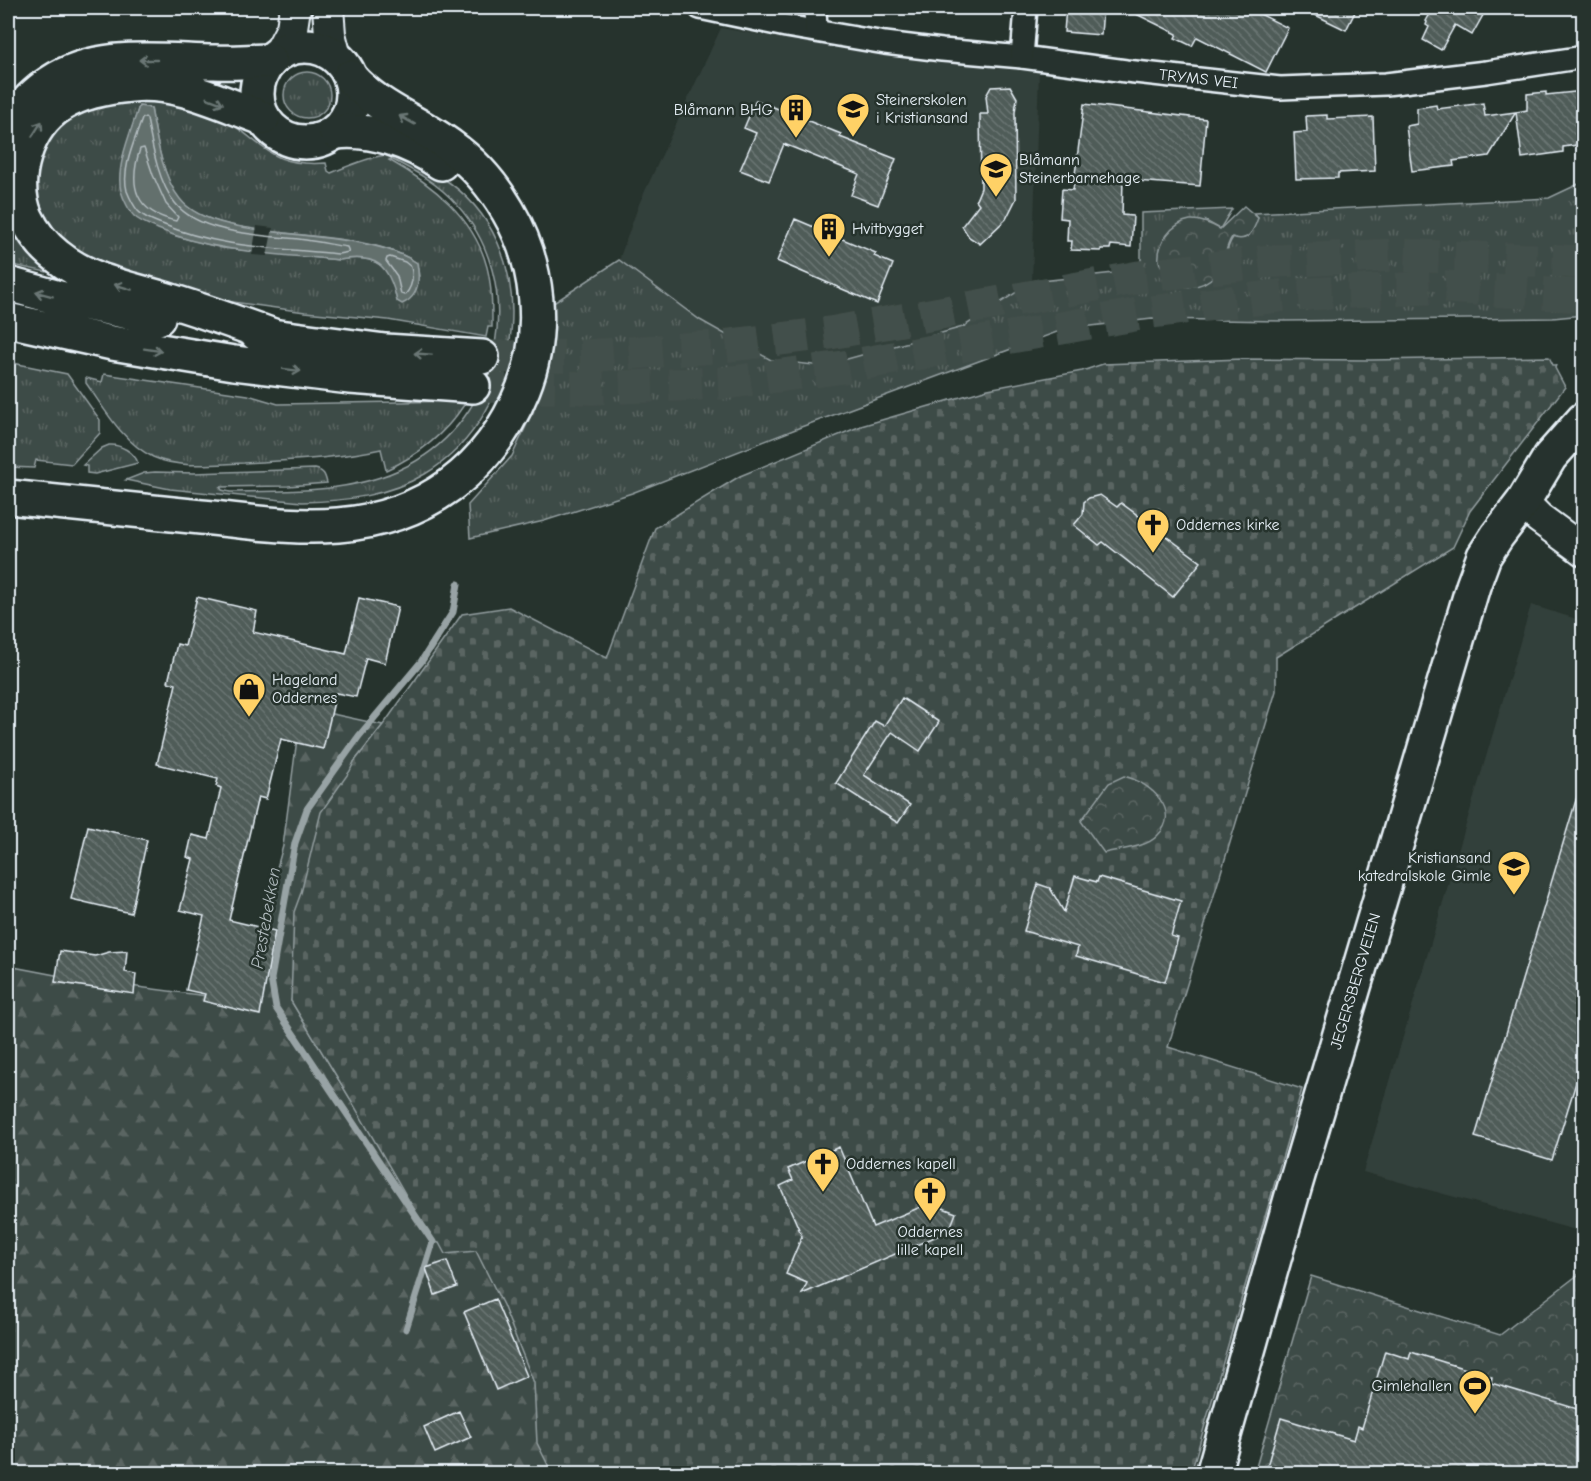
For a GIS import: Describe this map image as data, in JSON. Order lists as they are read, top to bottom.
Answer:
{
  "streets": {
    "main road": ["JEGERSBERGVEIEN"],
    "street": ["TRYMS VEI"]
  },
  "water": ["Prestebekken"],
  "places": {
    "school or university": ["Steinerskolen i Kristiansand", "Blåmann Steinerbarnehage", "Kristiansand katedralskole Gimle"],
    "building": ["Blåmann BHG", "Hvitbygget"],
    "church": ["Oddernes kirke", "Oddernes kapell", "Oddernes lille kapell"],
    "shop": ["Hageland Oddernes"],
    "sports": ["Gimlehallen"]
  }
}
